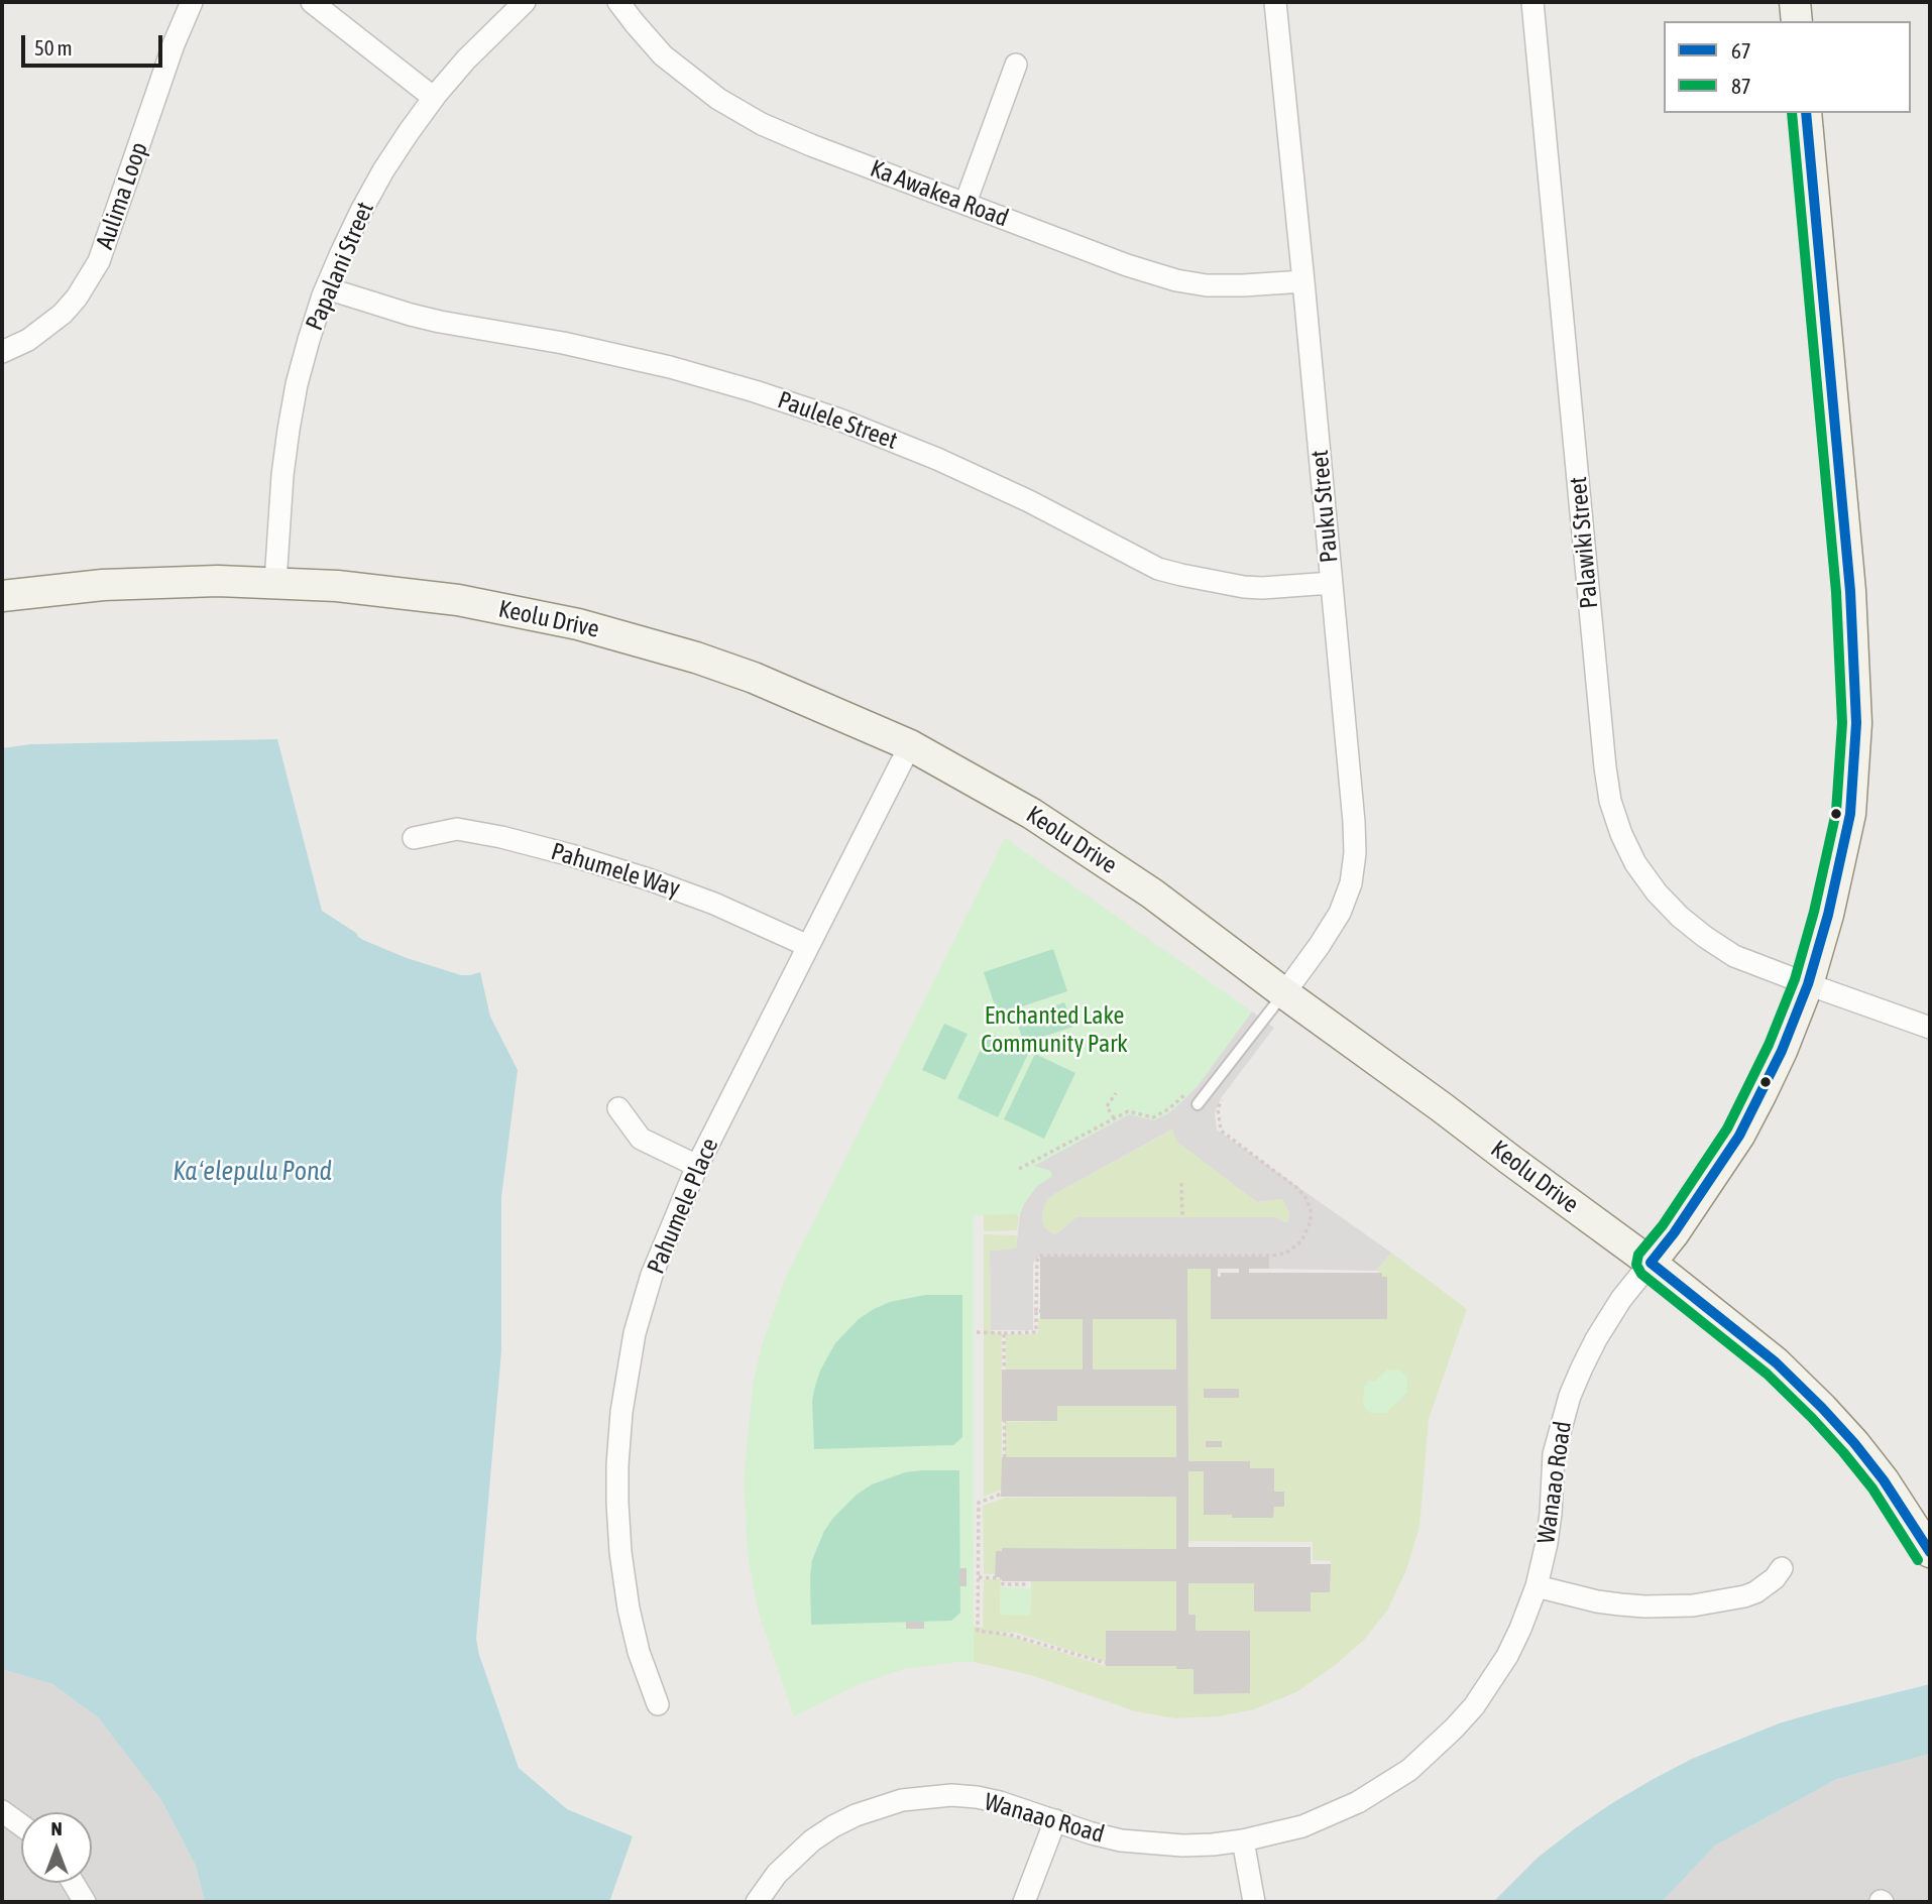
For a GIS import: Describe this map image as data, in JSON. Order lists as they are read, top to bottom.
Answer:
{
  "streets": {
    "main road": ["Keolu Drive", "Wanaao Road"],
    "street": [
      "Ka Awakea Road",
      "Aulima Loop",
      "Papalani Street",
      "Paulele Street",
      "Pauku Street",
      "Palawiki Street",
      "Pahumele Way",
      "Pahumele Place"
    ]
  },
  "crossings": [
    ["Ka Awakea Road", "Pauku Street"],
    ["Papalani Street", "Paulele Street"],
    ["Papalani Street", "Keolu Drive"],
    ["Paulele Street", "Pauku Street"],
    ["Pauku Street", "Keolu Drive"],
    ["Palawiki Street", "Wanaao Road"],
    ["Keolu Drive", "Pahumele Place"],
    ["Keolu Drive", "Wanaao Road"],
    ["Pahumele Way", "Pahumele Place"]
  ],
  "water": ["Kaʻelepulu Pond"],
  "parks": ["Enchanted Lake Community Park"],
  "lines": ["transit line 67", "transit line 87"],
  "legend": ["67", "87"],
  "scale_bar": "50 m",
  "north": "top"
}
